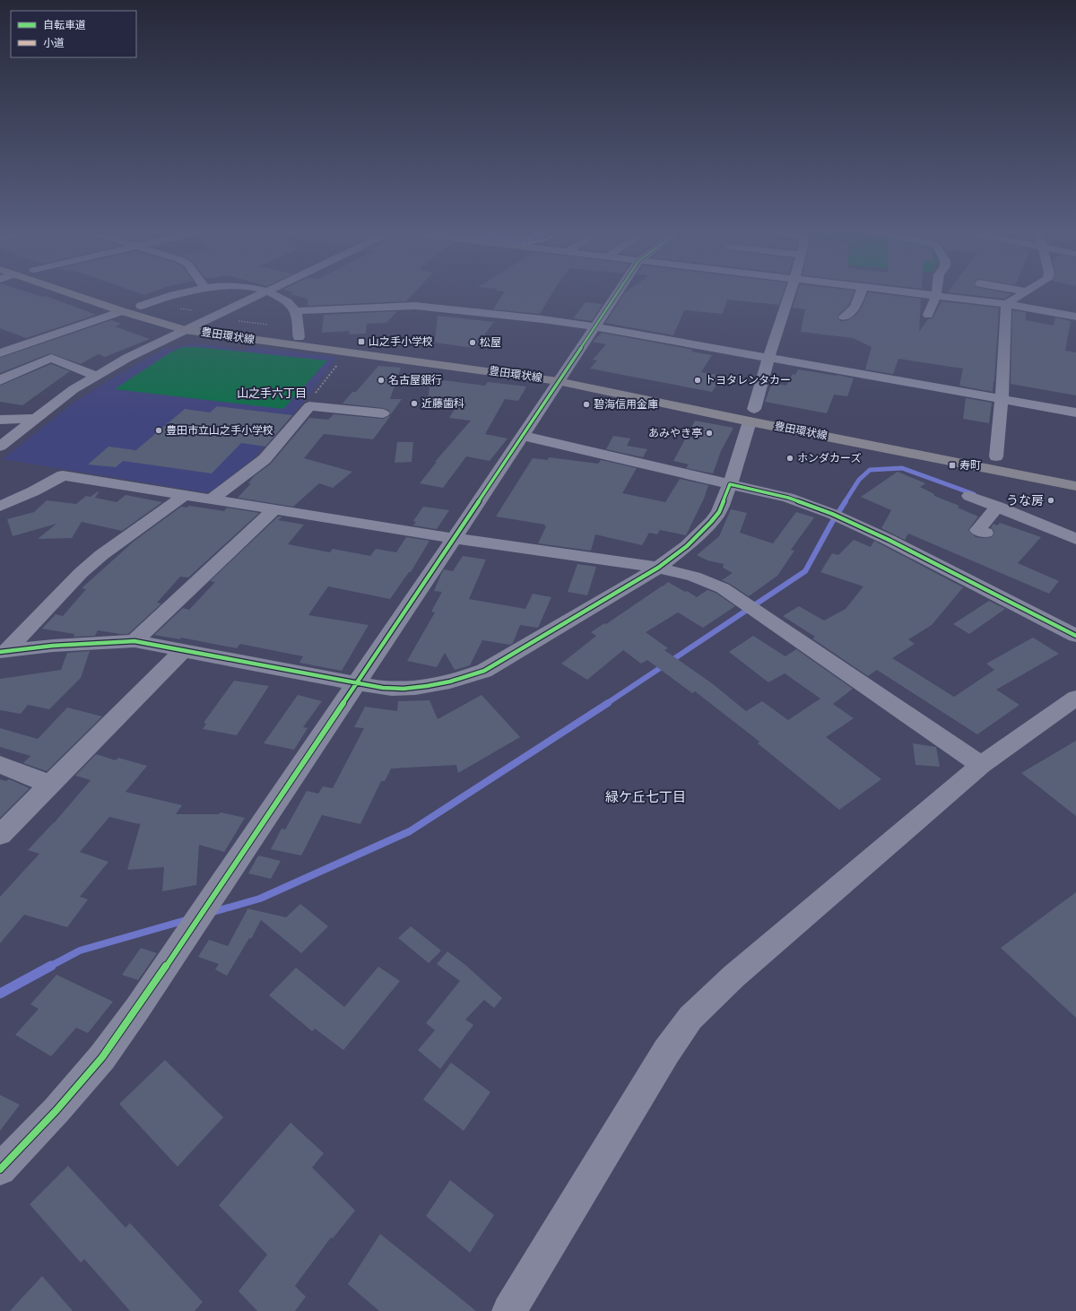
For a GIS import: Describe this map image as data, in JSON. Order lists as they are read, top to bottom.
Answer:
{
  "streets": {
    "main road": ["豊田環状線"]
  },
  "districts": ["山之手六丁目", "緑ケ丘七丁目"],
  "places": {
    "transit": ["山之手小学校", "寿町"],
    "other": [
      "松屋",
      "名古屋銀行",
      "トヨタレンタカー",
      "近藤歯科",
      "碧海信用金庫",
      "豊田市立山之手小学校",
      "あみやき亭",
      "ホンダカーズ",
      "うな房"
    ]
  },
  "legend": ["自転車道", "小道"]
}
